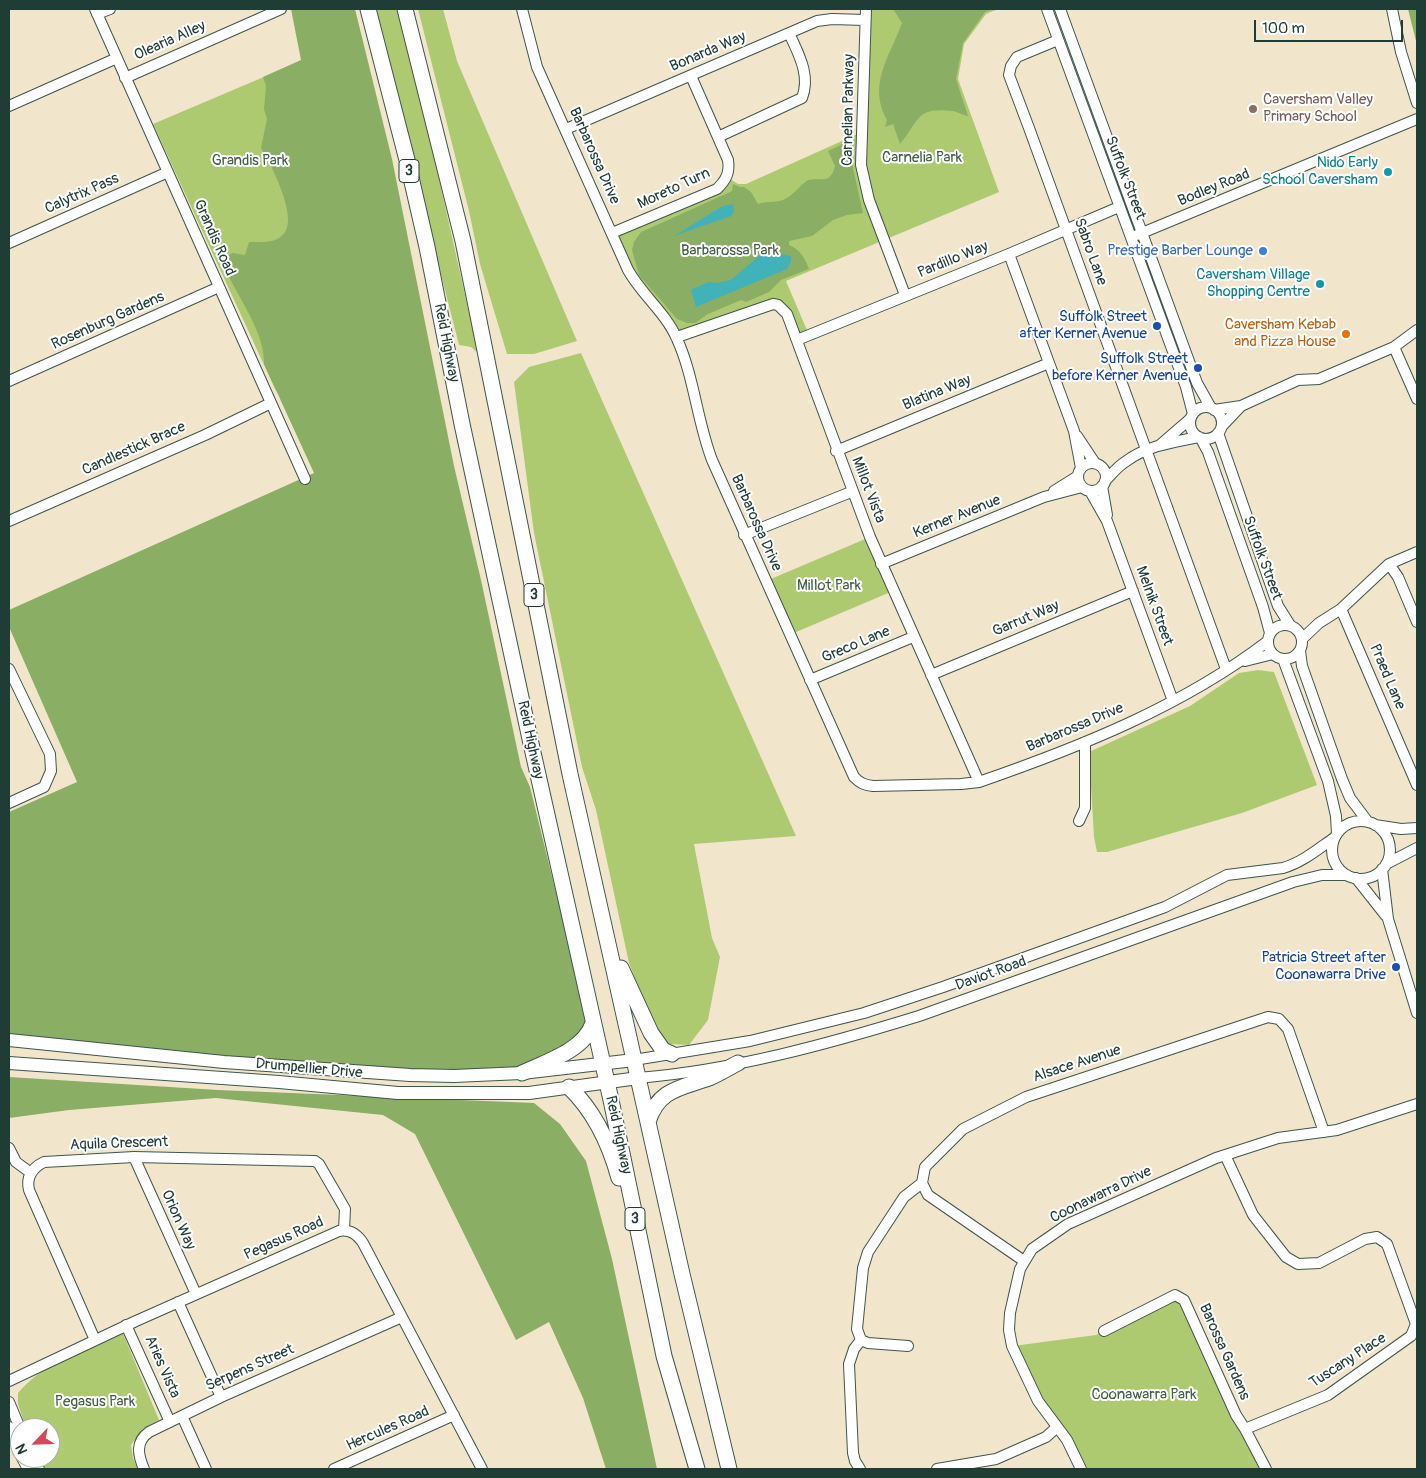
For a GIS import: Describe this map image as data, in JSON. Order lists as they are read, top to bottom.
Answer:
{
  "streets": {
    "highway": ["3", "Reid Highway"],
    "main road": ["Drumpellier Drive"],
    "street": [
      "Olearia Alley",
      "Bonarda Way",
      "Carnelian Parkway",
      "Barbarossa Drive",
      "Suffolk Street",
      "Bodley Road",
      "Moreto Turn",
      "Calytrix Pass",
      "Grandis Road",
      "Sabro Lane",
      "Pardillo Way",
      "Rosenburg Gardens",
      "Blatina Way",
      "Candlestick Brace",
      "Millot Vista",
      "Kerner Avenue",
      "Melnik Street",
      "Garrut Way",
      "Greco Lane",
      "Praed Lane",
      "Daviot Road",
      "Alsace Avenue",
      "Aquila Crescent",
      "Coonawarra Drive",
      "Orion Way",
      "Pegasus Road",
      "Barossa Gardens",
      "Tuscany Place",
      "Aries Vista",
      "Serpens Street",
      "Hercules Road"
    ]
  },
  "crossings": [
    ["Olearia Alley", "Grandis Road"],
    ["Bonarda Way", "Carnelian Parkway"],
    ["Bonarda Way", "Barbarossa Drive"],
    ["Bonarda Way", "Moreto Turn"],
    ["Carnelian Parkway", "Pardillo Way"],
    ["Barbarossa Drive", "Suffolk Street"],
    ["Barbarossa Drive", "Moreto Turn"],
    ["Barbarossa Drive", "Sabro Lane"],
    ["Barbarossa Drive", "Millot Vista"],
    ["Barbarossa Drive", "Melnik Street"],
    ["Barbarossa Drive", "Greco Lane"],
    ["Suffolk Street", "Bodley Road"],
    ["Suffolk Street", "Sabro Lane"],
    ["Suffolk Street", "Pardillo Way"],
    ["Calytrix Pass", "Grandis Road"],
    ["Grandis Road", "Rosenburg Gardens"],
    ["Grandis Road", "Candlestick Brace"],
    ["Sabro Lane", "Pardillo Way"],
    ["Pardillo Way", "Millot Vista"],
    ["Reid Highway", "Daviot Road"],
    ["Reid Highway", "Drumpellier Drive"],
    ["Blatina Way", "Millot Vista"],
    ["Millot Vista", "Kerner Avenue"],
    ["Millot Vista", "Garrut Way"],
    ["Millot Vista", "Greco Lane"],
    ["Kerner Avenue", "Melnik Street"],
    ["Melnik Street", "Garrut Way"],
    ["Daviot Road", "Drumpellier Drive"],
    ["Alsace Avenue", "Coonawarra Drive"],
    ["Aquila Crescent", "Orion Way"],
    ["Aquila Crescent", "Pegasus Road"],
    ["Coonawarra Drive", "Tuscany Place"],
    ["Orion Way", "Pegasus Road"],
    ["Pegasus Road", "Aries Vista"],
    ["Pegasus Road", "Serpens Street"],
    ["Pegasus Road", "Hercules Road"],
    ["Barossa Gardens", "Tuscany Place"],
    ["Aries Vista", "Serpens Street"]
  ],
  "parks": [
    "Carnelia Park",
    "Grandis Park",
    "Barbarossa Park",
    "Millot Park",
    "Coonawarra Park",
    "Pegasus Park"
  ],
  "places": [
    "Caversham Valley Primary School",
    "Nido Early School Caversham",
    "Prestige Barber Lounge",
    "Caversham Village Shopping Centre",
    "Suffolk Street after Kerner Avenue",
    "Caversham Kebab and Pizza House",
    "Suffolk Street before Kerner Avenue",
    "Patricia Street after Coonawarra Drive"
  ],
  "scale_bar": "100 m",
  "north": "bottom left"
}
